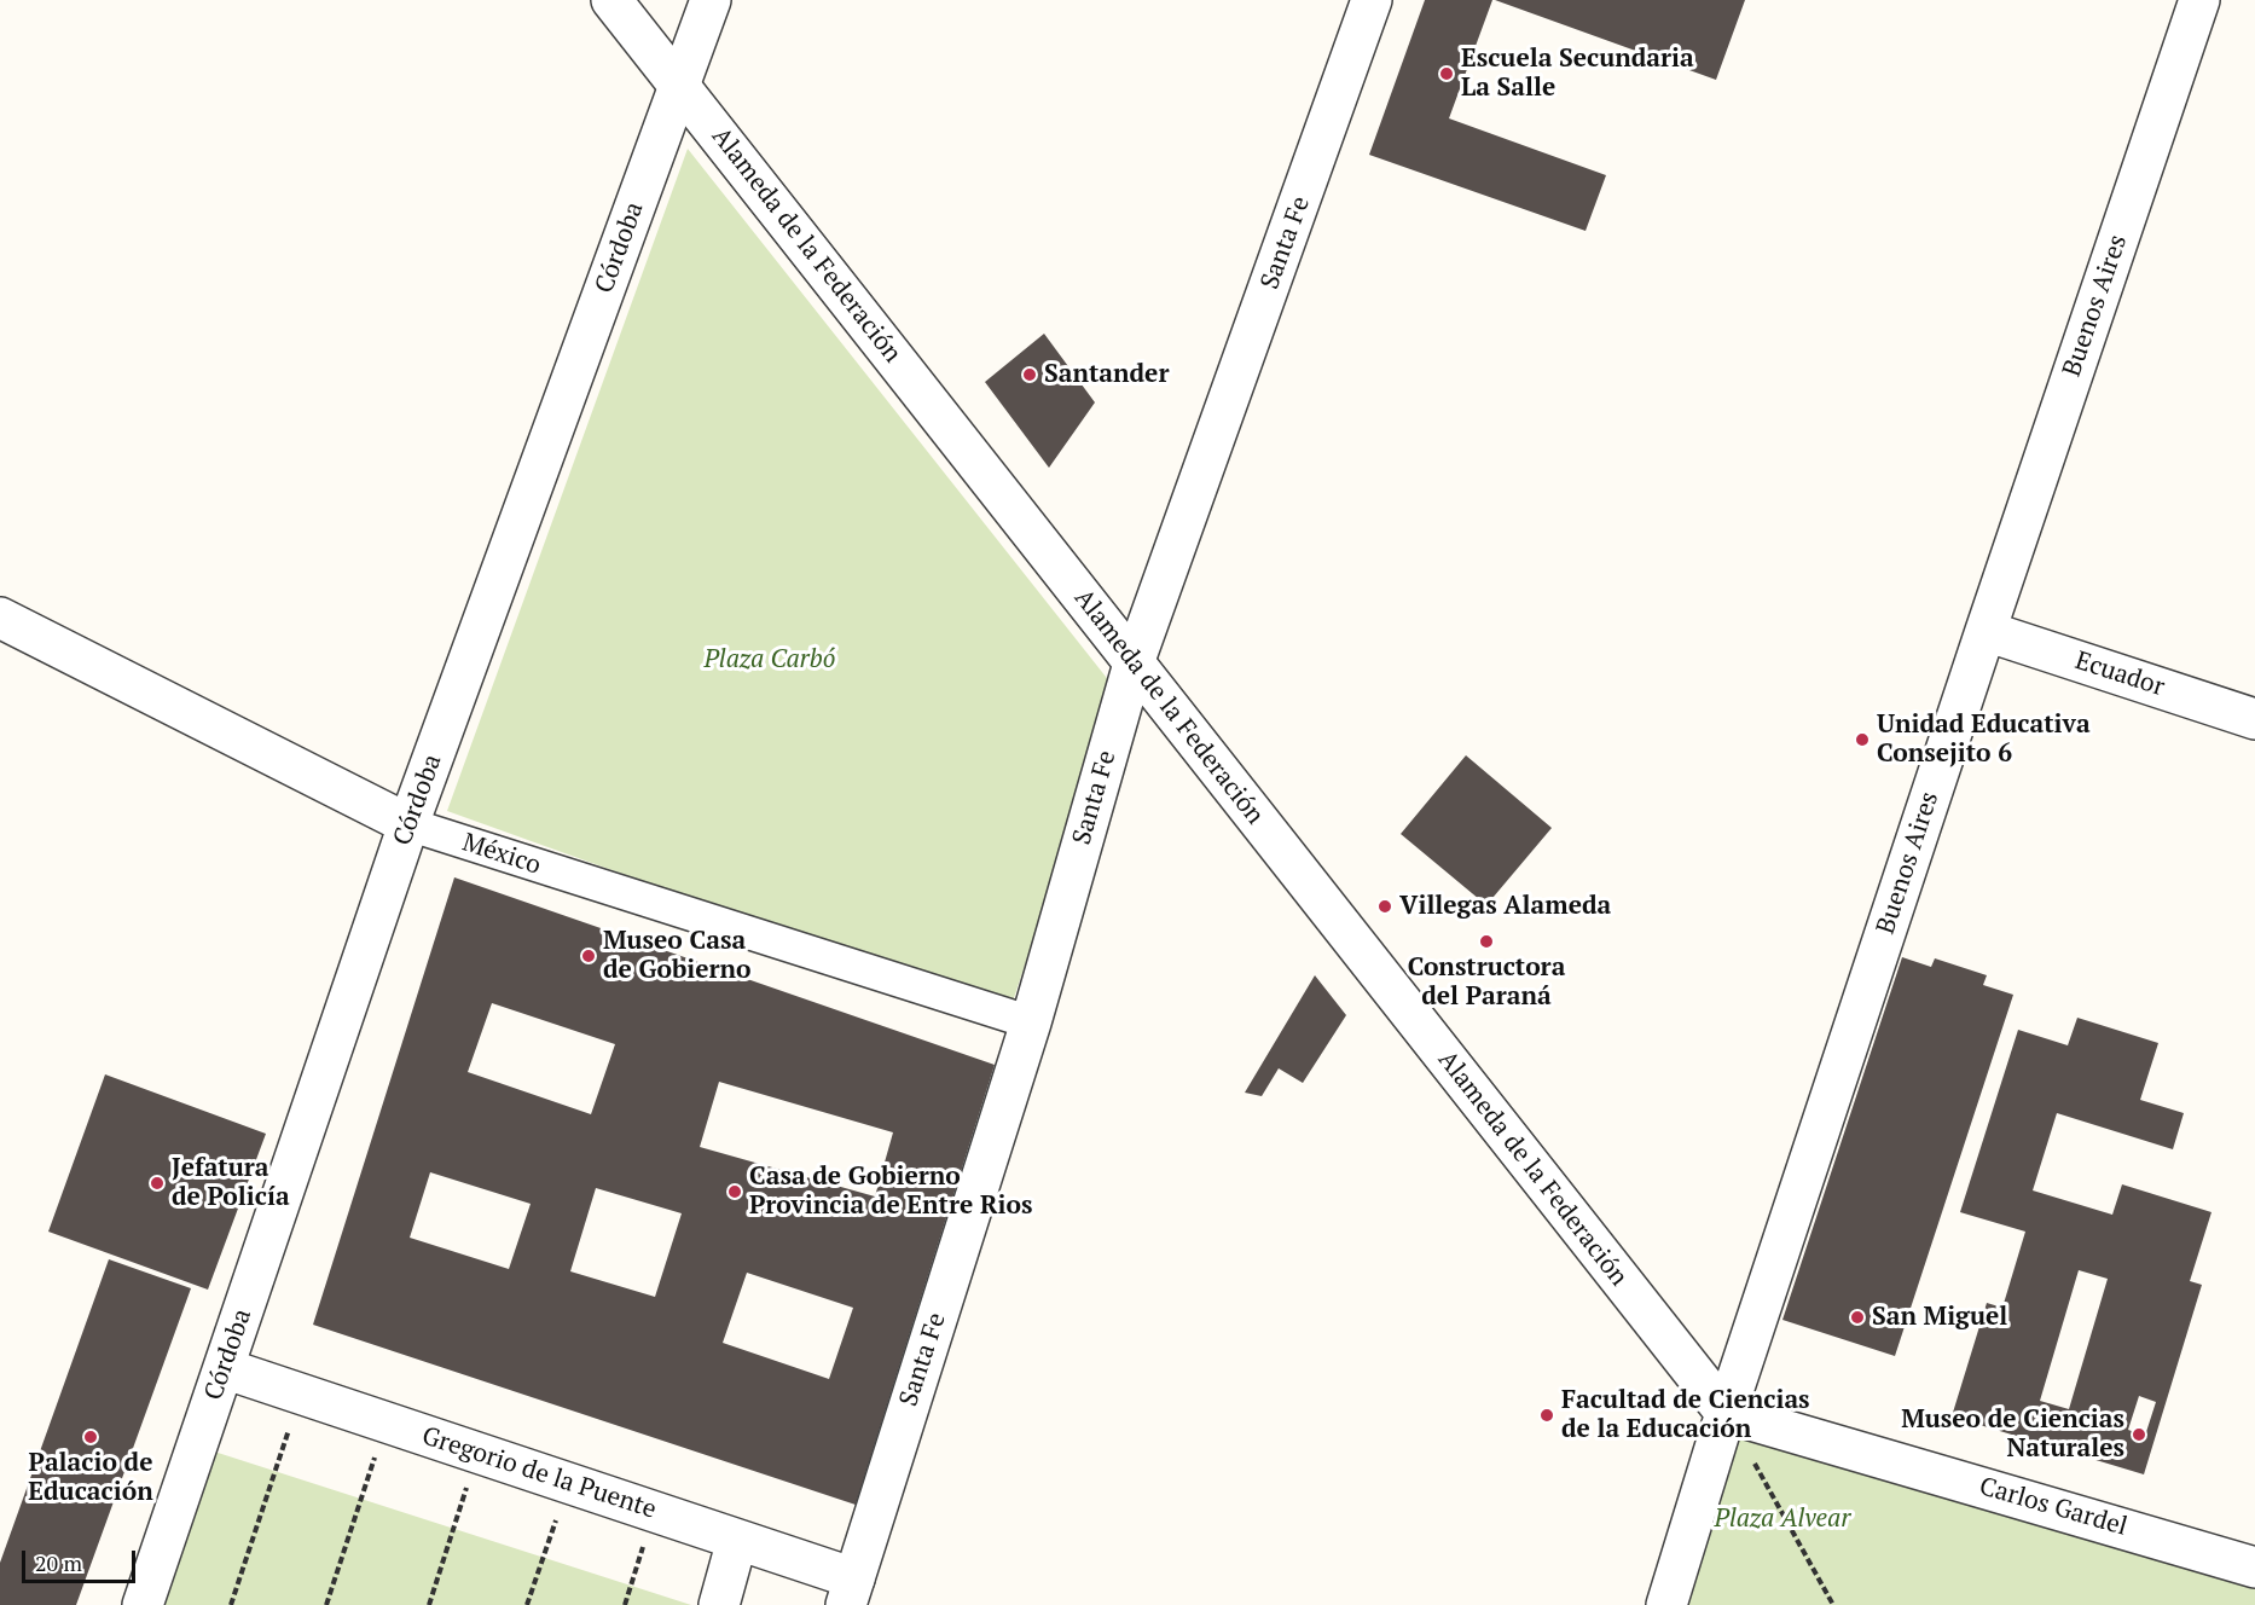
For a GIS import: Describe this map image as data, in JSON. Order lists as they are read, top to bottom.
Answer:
{
  "streets": {
    "street": [
      "Santa Fe",
      "Alameda de la Federación",
      "Córdoba",
      "Buenos Aires",
      "Ecuador",
      "México",
      "Gregorio de la Puente",
      "Carlos Gardel"
    ]
  },
  "crossings": [
    ["Santa Fe", "Alameda de la Federación"],
    ["Santa Fe", "México"],
    ["Santa Fe", "Gregorio de la Puente"],
    ["Alameda de la Federación", "Córdoba"],
    ["Alameda de la Federación", "Buenos Aires"],
    ["Alameda de la Federación", "Carlos Gardel"],
    ["Córdoba", "México"],
    ["Córdoba", "Gregorio de la Puente"],
    ["Buenos Aires", "Ecuador"],
    ["Buenos Aires", "Carlos Gardel"]
  ],
  "parks": ["Plaza Carbó", "Plaza Alvear"],
  "places": [
    "Escuela Secundaria La Salle",
    "Santander",
    "Unidad Educativa Consejito 6",
    "Villegas Alameda",
    "Constructora del Paraná",
    "Museo Casa de Gobierno",
    "Jefatura de Policía",
    "Casa de Gobierno Provincia de Entre Rios",
    "San Miguel",
    "Facultad de Ciencias de la Educación",
    "Museo de Ciencias Naturales",
    "Palacio de Educación"
  ],
  "scale_bar": "20 m"
}
